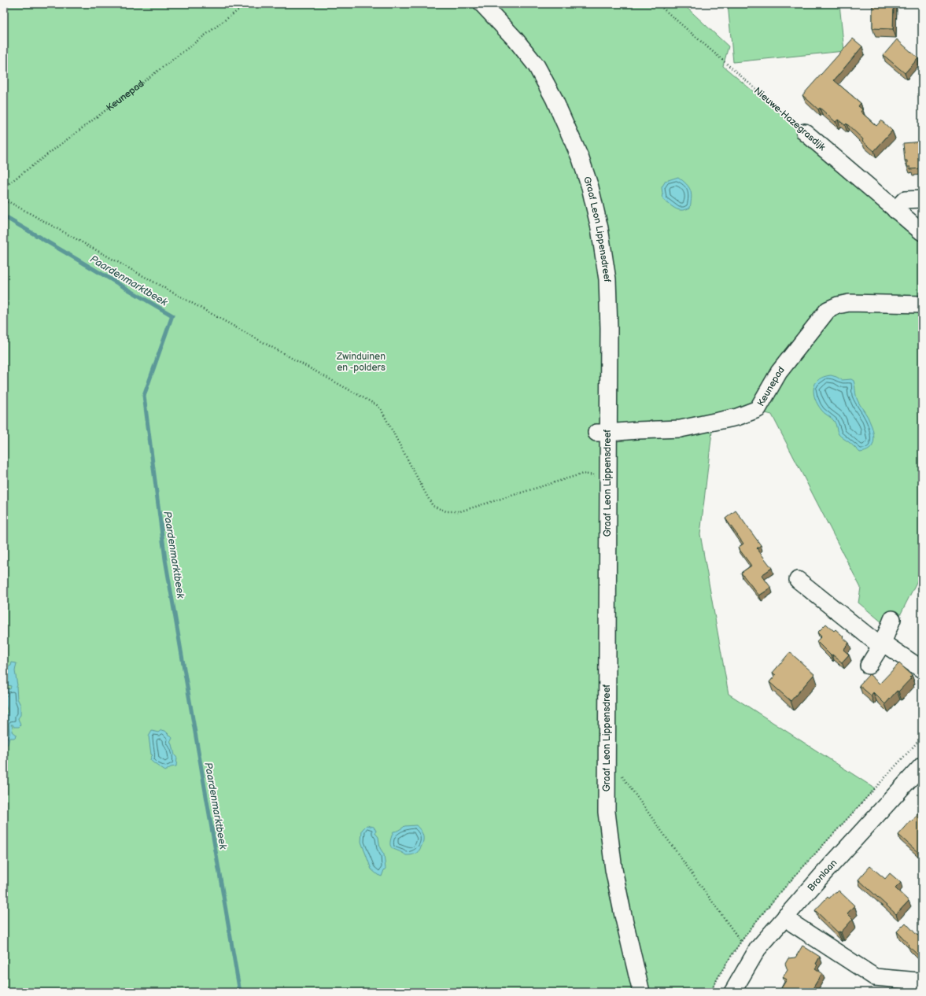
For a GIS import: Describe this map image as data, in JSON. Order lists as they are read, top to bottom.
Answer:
{
  "streets": {
    "street": [
      "Keunepad",
      "Nieuwe-Hazegrasdijk",
      "Graaf Leon Lippensdreef",
      "Bronlaan"
    ]
  },
  "crossings": [
    ["Keunepad", "Graaf Leon Lippensdreef"]
  ],
  "water": ["Paardenmarktbeek"],
  "parks": ["Zwinduinen en -polders"]
}
